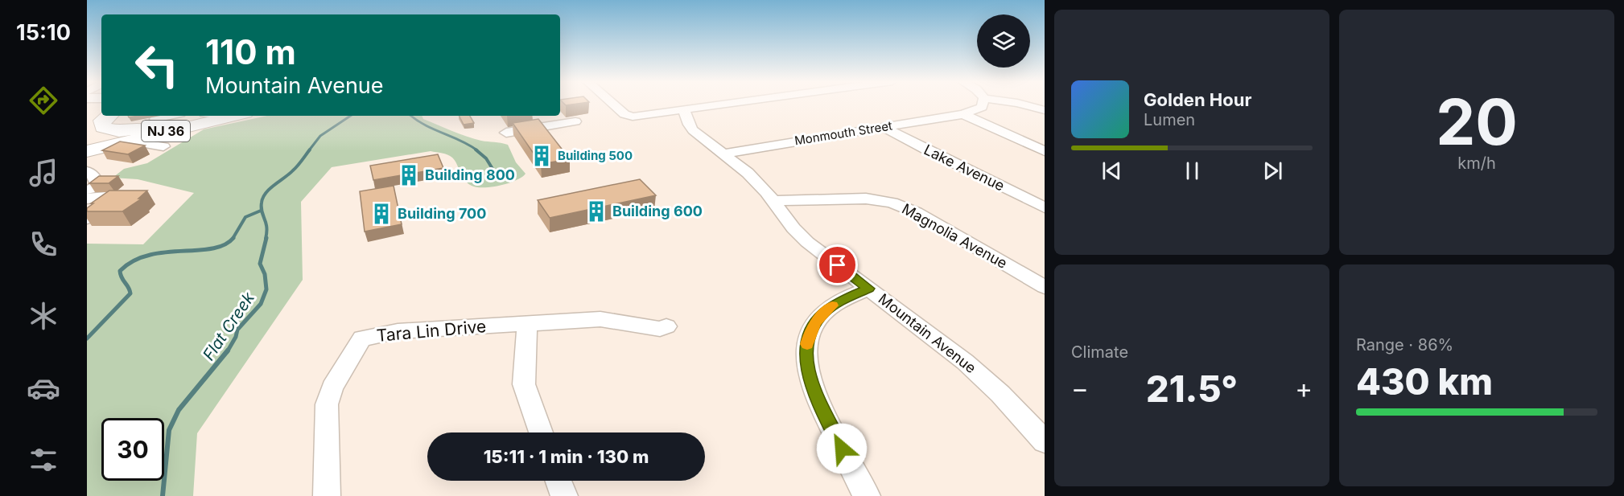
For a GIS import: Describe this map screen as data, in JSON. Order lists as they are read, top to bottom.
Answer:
{
  "streets": {
    "highway": ["NJ 36"],
    "street": [
      "Monmouth Street",
      "Lake Avenue",
      "Magnolia Avenue",
      "Tara Lin Drive",
      "Mountain Avenue"
    ]
  },
  "crossings": [
    ["Monmouth Street", "Lake Avenue"],
    ["Monmouth Street", "Mountain Avenue"],
    ["Magnolia Avenue", "Mountain Avenue"]
  ],
  "water": ["Flat Creek"],
  "places": {
    "building": [
      "Building 500",
      "Building 800",
      "Building 600",
      "Building 700"
    ]
  },
  "page": {
    "tabs": "15:10",
    "tile": [
      ["20", "km/h"],
      "Climate",
      ["Range · 86%", "430 km"]
    ],
    "turn": ["110 m", "Mountain Avenue"],
    "song": ["Golden Hour", "Lumen"],
    "heat": ["−", "21.5°", "+"],
    "limit": "30",
    "trip": "15:11 · 1 min · 130 m"
  }
}
